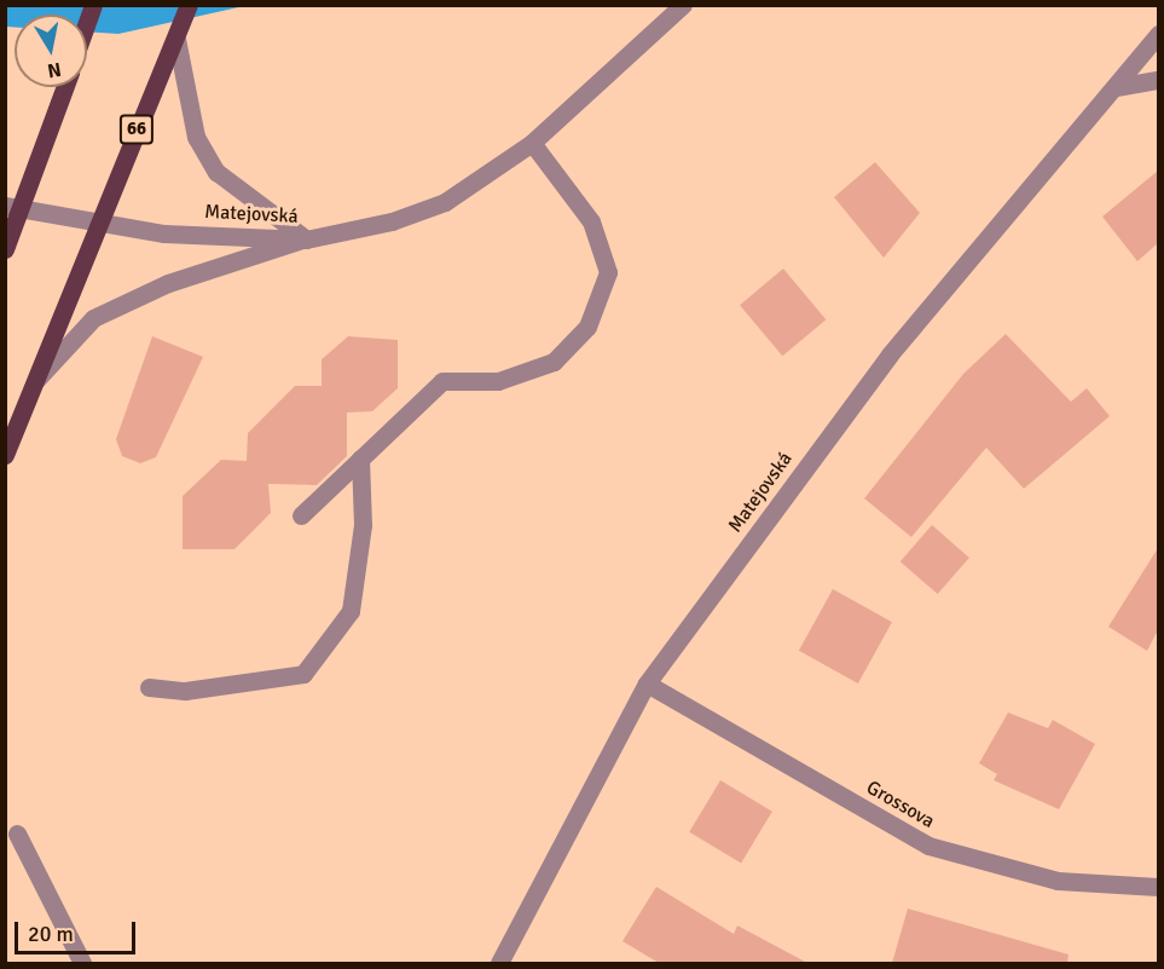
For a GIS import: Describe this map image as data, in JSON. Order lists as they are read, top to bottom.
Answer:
{
  "streets": {
    "main road": ["66"],
    "street": ["Matejovská", "Grossova"]
  },
  "crossings": [
    ["66", "Matejovská"],
    ["Matejovská", "Grossova"]
  ],
  "scale_bar": "20 m",
  "north": "bottom"
}
